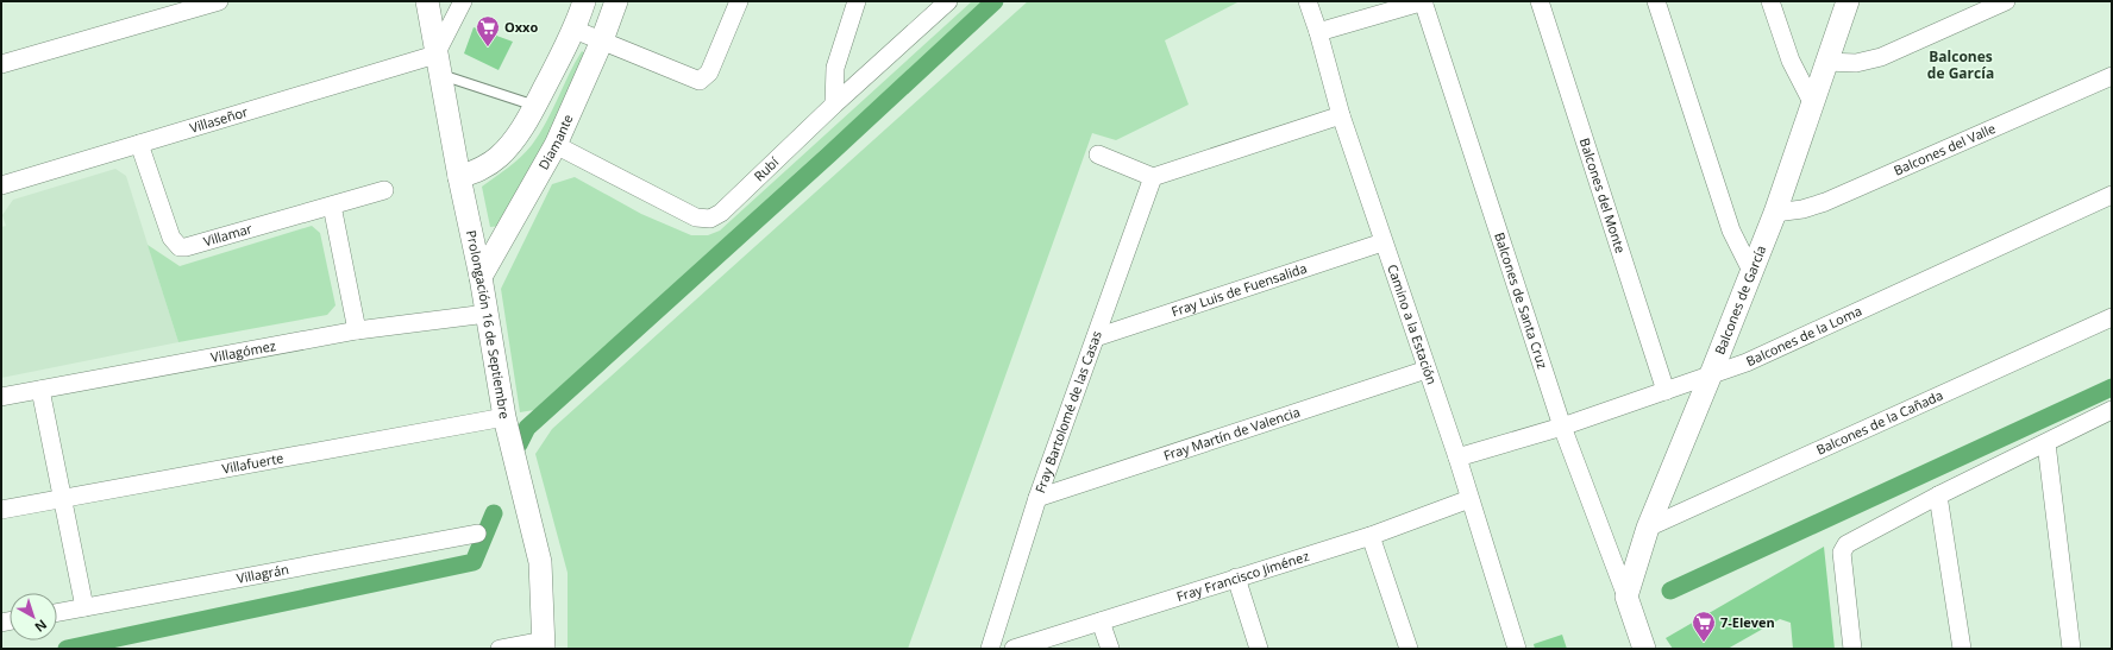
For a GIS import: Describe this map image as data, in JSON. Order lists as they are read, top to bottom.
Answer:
{
  "streets": {
    "street": [
      "Villaseñor",
      "Diamante",
      "Balcones del Valle",
      "Rubí",
      "Balcones del Monte",
      "Villamar",
      "Fray Luis de Fuensalida",
      "Balcones de García",
      "Balcones de Santa Cruz",
      "Prolongación 16 de Septiembre",
      "Camino a la Estación",
      "Balcones de la Loma",
      "Villagómez",
      "Fray Bartolomé de las Casas",
      "Balcones de la Cañada",
      "Fray Martín de Valencia",
      "Villafuerte",
      "Villagrán",
      "Fray Francisco Jiménez"
    ]
  },
  "crossings": [
    ["Villaseñor", "Villamar"],
    ["Villaseñor", "Prolongación 16 de Septiembre"],
    ["Diamante", "Rubí"],
    ["Diamante", "Prolongación 16 de Septiembre"],
    ["Balcones del Valle", "Balcones de García"],
    ["Balcones del Monte", "Balcones de la Loma"],
    ["Fray Luis de Fuensalida", "Camino a la Estación"],
    ["Fray Luis de Fuensalida", "Fray Bartolomé de las Casas"],
    ["Balcones de García", "Balcones de Santa Cruz"],
    ["Balcones de García", "Balcones de la Loma"],
    ["Balcones de García", "Balcones de la Cañada"],
    ["Balcones de Santa Cruz", "Balcones de la Loma"],
    ["Prolongación 16 de Septiembre", "Villagómez"],
    ["Prolongación 16 de Septiembre", "Villafuerte"],
    ["Camino a la Estación", "Balcones de la Loma"],
    ["Camino a la Estación", "Fray Martín de Valencia"],
    ["Camino a la Estación", "Fray Francisco Jiménez"],
    ["Fray Bartolomé de las Casas", "Fray Martín de Valencia"]
  ],
  "districts": ["Balcones de García"],
  "places": {
    "supermarket": ["Oxxo", "7-Eleven"]
  },
  "north": "bottom right"
}
